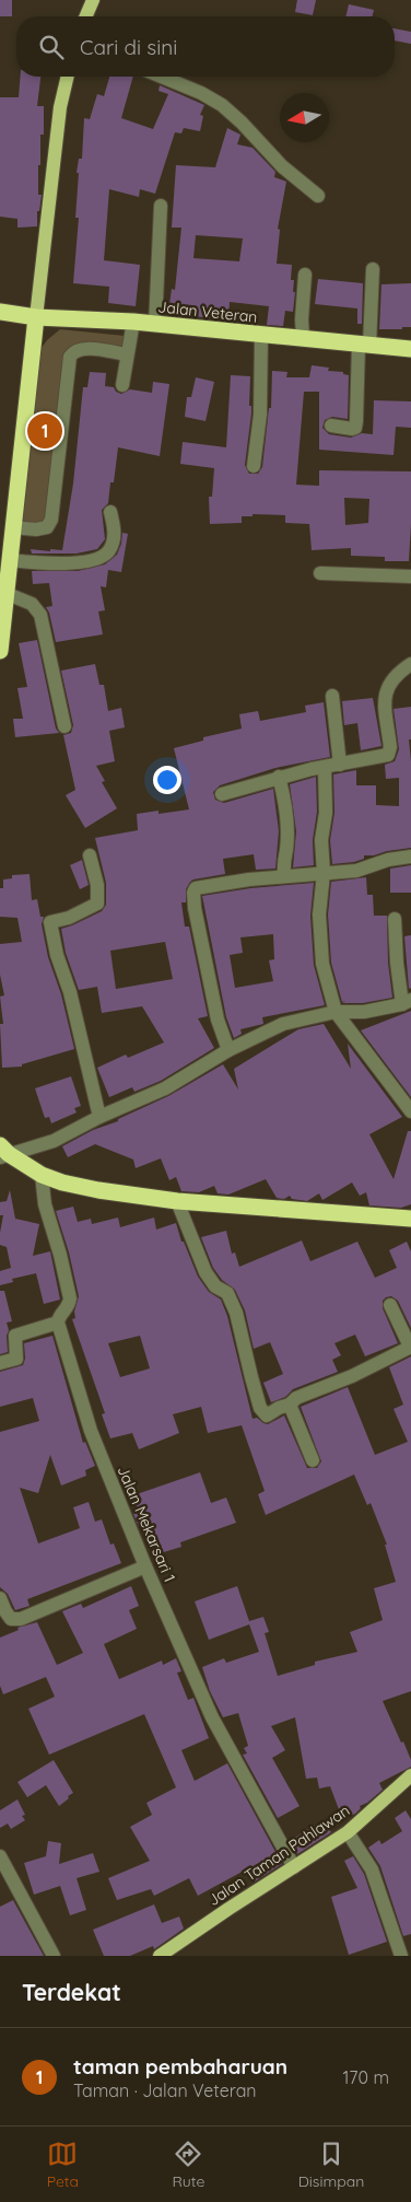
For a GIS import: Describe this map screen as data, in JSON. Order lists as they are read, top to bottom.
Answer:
{
  "streets": {
    "highway": ["Jalan Veteran"],
    "main road": ["Jalan Taman Pahlawan"],
    "street": ["Jalan Mekarsari 1"]
  },
  "crossings": [
    ["Jalan Mekarsari 1", "Jalan Taman Pahlawan"]
  ],
  "north": "left",
  "page": {
    "search": "Cari di sini",
    "pins": "1",
    "heading": "Terdekat",
    "list": [
      {
        "mark": "1",
        "name": "taman pembaharuan",
        "note": "Taman · Jalan Veteran",
        "value": "170 m"
      }
    ],
    "nav": ["Peta", "Rute", "Disimpan"]
  }
}
